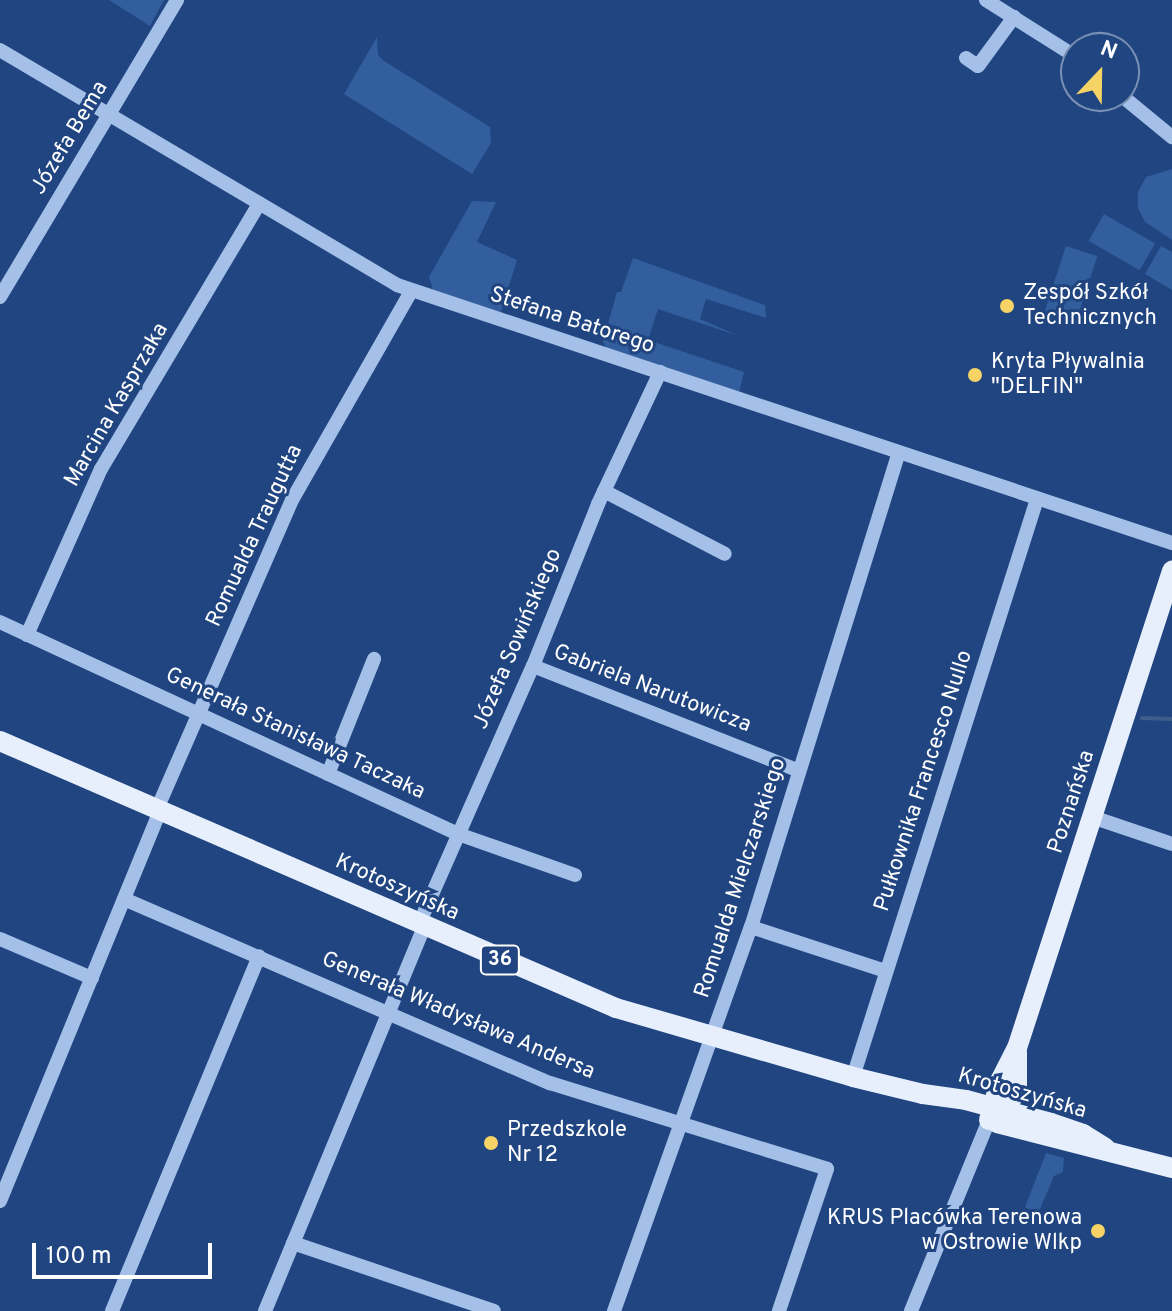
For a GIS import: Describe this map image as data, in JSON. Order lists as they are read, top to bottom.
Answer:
{
  "streets": {
    "main road": ["Poznańska", "Krotoszyńska", "36"],
    "street": [
      "Józefa Bema",
      "Stefana Batorego",
      "Marcina Kasprzaka",
      "Romualda Traugutta",
      "Józefa Sowińskiego",
      "Gabriela Narutowicza",
      "Generała Stanisława Taczaka",
      "Pułkownika Francesco Nullo",
      "Romualda Mielczarskiego",
      "Generała Władysława Andersa"
    ]
  },
  "crossings": [
    ["Józefa Bema", "Stefana Batorego"],
    ["Stefana Batorego", "Marcina Kasprzaka"],
    ["Stefana Batorego", "Romualda Traugutta"],
    ["Stefana Batorego", "Józefa Sowińskiego"],
    ["Stefana Batorego", "Pułkownika Francesco Nullo"],
    ["Stefana Batorego", "Romualda Mielczarskiego"],
    ["Marcina Kasprzaka", "Generała Stanisława Taczaka"],
    ["Romualda Traugutta", "Generała Stanisława Taczaka"],
    ["Romualda Traugutta", "Krotoszyńska"],
    ["Romualda Traugutta", "Generała Władysława Andersa"],
    ["Józefa Sowińskiego", "Gabriela Narutowicza"],
    ["Józefa Sowińskiego", "Generała Stanisława Taczaka"],
    ["Józefa Sowińskiego", "Krotoszyńska"],
    ["Józefa Sowińskiego", "Generała Władysława Andersa"],
    ["Gabriela Narutowicza", "Romualda Mielczarskiego"],
    ["Pułkownika Francesco Nullo", "Krotoszyńska"],
    ["Poznańska", "Krotoszyńska"],
    ["Romualda Mielczarskiego", "Krotoszyńska"],
    ["Romualda Mielczarskiego", "Generała Władysława Andersa"]
  ],
  "places": [
    "Zespół Szkół Technicznych",
    "Kryta Pływalnia \"DELFIN\"",
    "Przedszkole Nr 12",
    "KRUS Placówka Terenowa w Ostrowie Wlkp"
  ],
  "scale_bar": "100 m",
  "north": "top"
}
